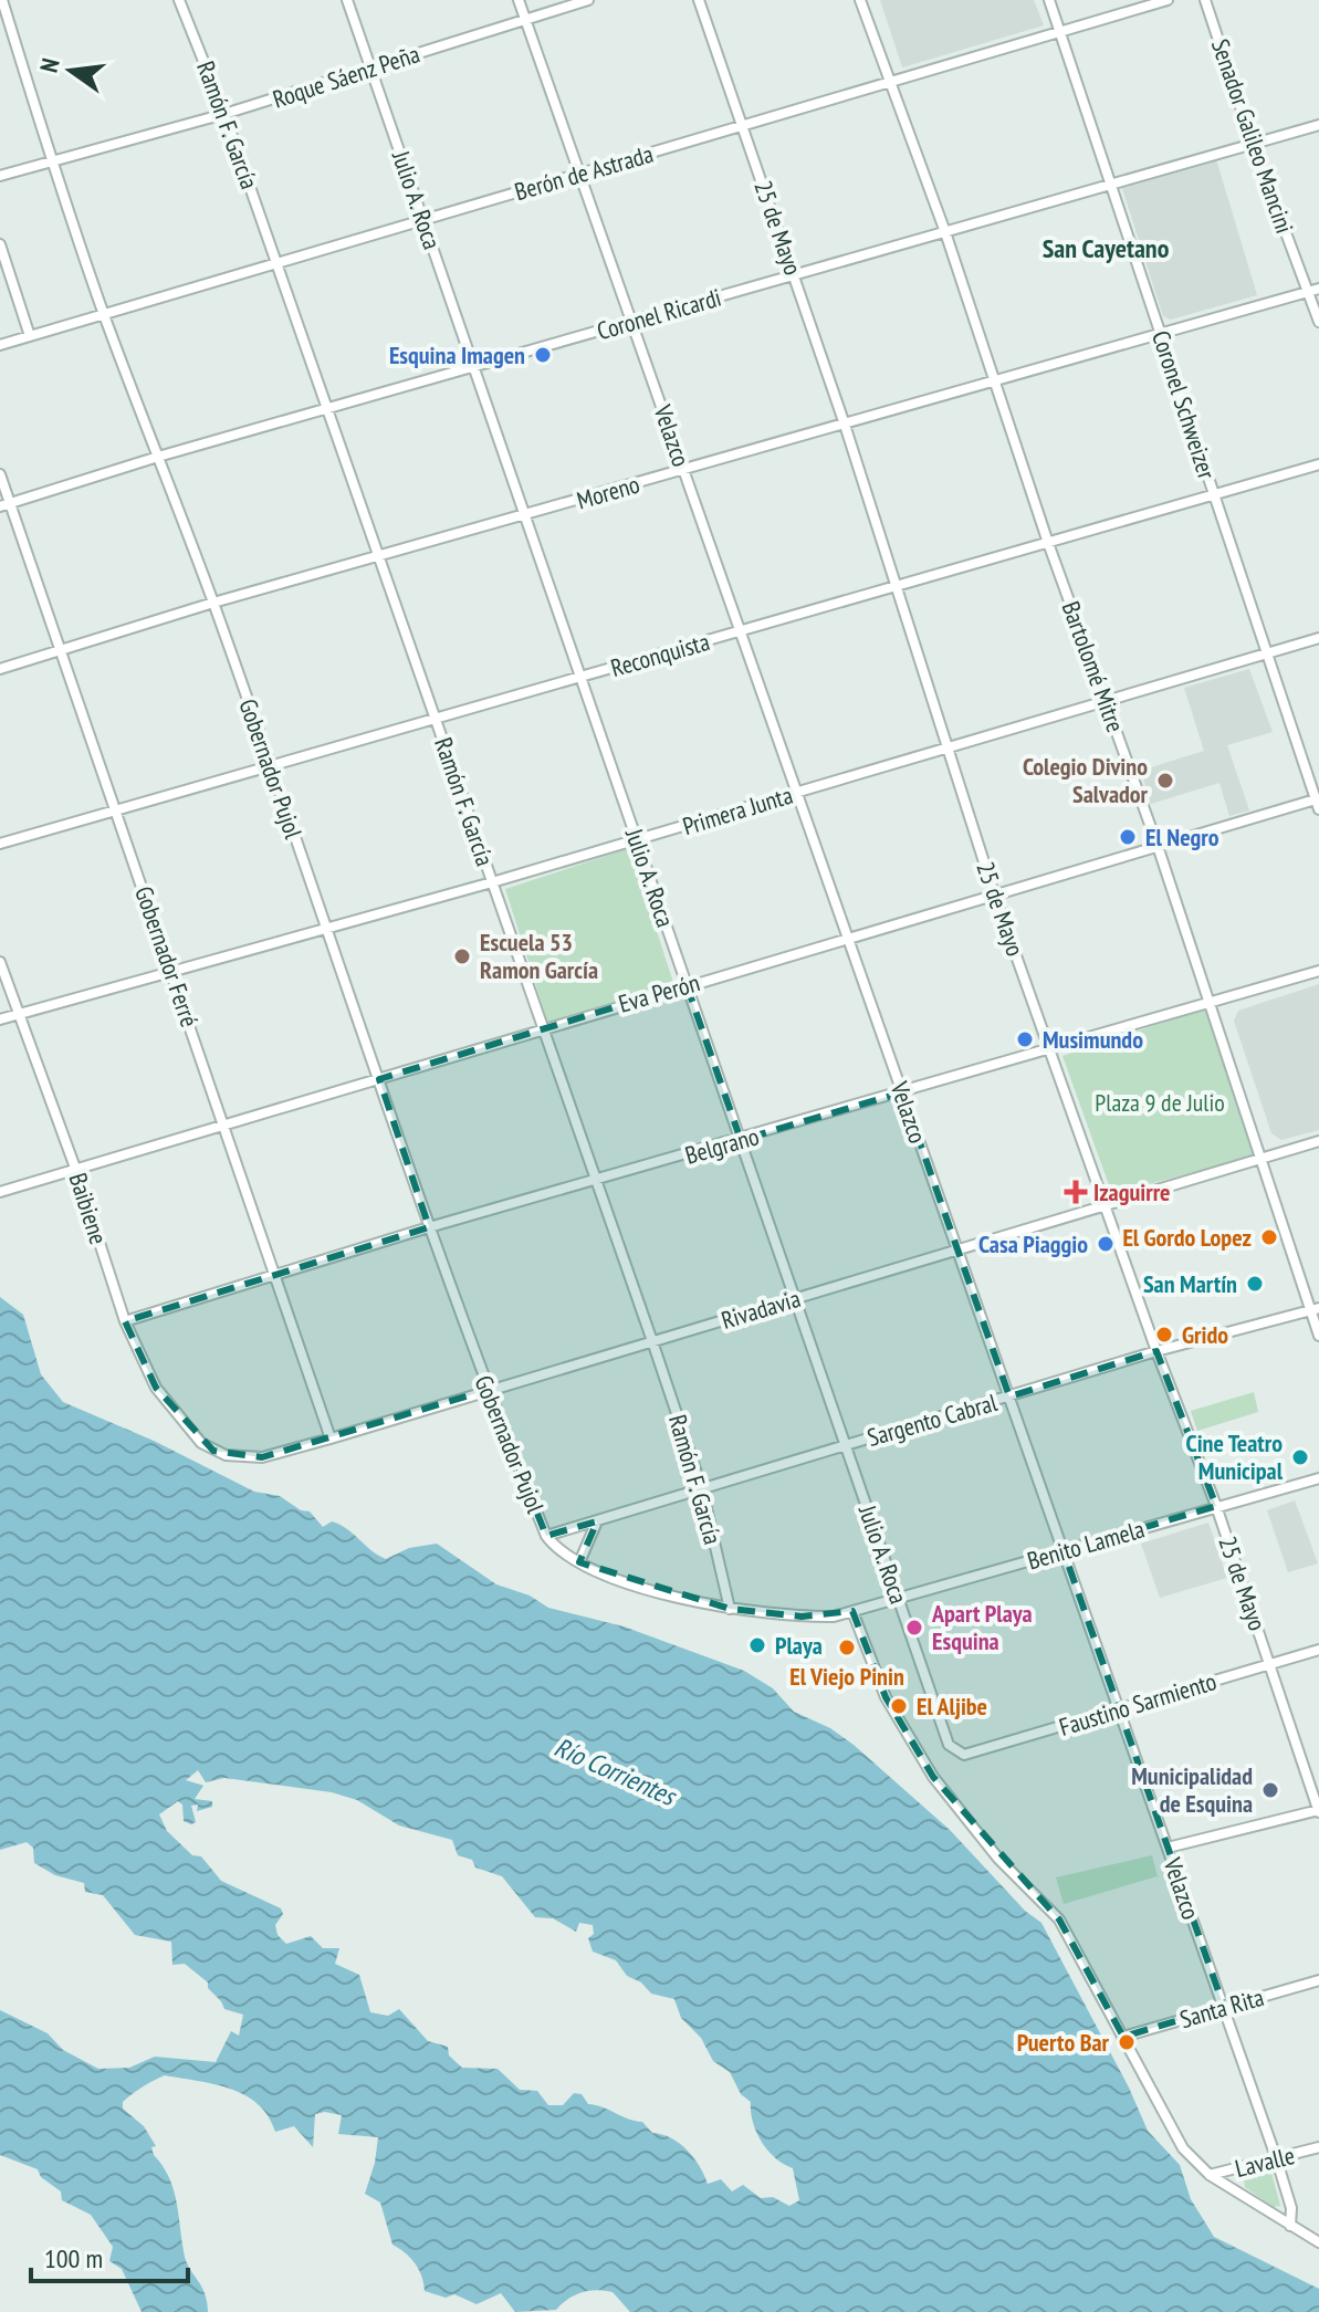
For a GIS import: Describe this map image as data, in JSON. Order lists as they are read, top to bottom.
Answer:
{
  "streets": {
    "street": [
      "Roque Sáenz Peña",
      "Ramón F. García",
      "Senador Galileo Mancini",
      "Berón de Astrada",
      "Julio A. Roca",
      "25 de Mayo",
      "Coronel Ricardi",
      "Coronel Schweizer",
      "Velazco",
      "Moreno",
      "Reconquista",
      "Bartolomé Mitre",
      "Gobernador Pujol",
      "Primera Junta",
      "Gobernador Ferré",
      "Eva Perón",
      "Belgrano",
      "Baibiene",
      "Rivadavia",
      "Sargento Cabral",
      "Benito Lamela",
      "Faustino Sarmiento",
      "Santa Rita",
      "Lavalle"
    ]
  },
  "crossings": [
    ["Roque Sáenz Peña", "Ramón F. García"],
    ["Roque Sáenz Peña", "Julio A. Roca"],
    ["Roque Sáenz Peña", "Velazco"],
    ["Roque Sáenz Peña", "Gobernador Pujol"],
    ["Ramón F. García", "Berón de Astrada"],
    ["Ramón F. García", "Coronel Ricardi"],
    ["Ramón F. García", "Moreno"],
    ["Ramón F. García", "Reconquista"],
    ["Ramón F. García", "Primera Junta"],
    ["Ramón F. García", "Eva Perón"],
    ["Ramón F. García", "Belgrano"],
    ["Ramón F. García", "Rivadavia"],
    ["Ramón F. García", "Sargento Cabral"],
    ["Ramón F. García", "Benito Lamela"],
    ["Senador Galileo Mancini", "Coronel Ricardi"],
    ["Senador Galileo Mancini", "Moreno"],
    ["Berón de Astrada", "Julio A. Roca"],
    ["Berón de Astrada", "25 de Mayo"],
    ["Berón de Astrada", "Coronel Schweizer"],
    ["Berón de Astrada", "Velazco"],
    ["Berón de Astrada", "Bartolomé Mitre"],
    ["Berón de Astrada", "Gobernador Pujol"],
    ["Julio A. Roca", "Coronel Ricardi"],
    ["Julio A. Roca", "Moreno"],
    ["Julio A. Roca", "Reconquista"],
    ["Julio A. Roca", "Primera Junta"],
    ["Julio A. Roca", "Eva Perón"],
    ["Julio A. Roca", "Belgrano"],
    ["Julio A. Roca", "Rivadavia"],
    ["Julio A. Roca", "Sargento Cabral"],
    ["Julio A. Roca", "Benito Lamela"],
    ["Julio A. Roca", "Faustino Sarmiento"],
    ["25 de Mayo", "Coronel Ricardi"],
    ["25 de Mayo", "Moreno"],
    ["25 de Mayo", "Reconquista"],
    ["25 de Mayo", "Primera Junta"],
    ["25 de Mayo", "Eva Perón"],
    ["25 de Mayo", "Belgrano"],
    ["25 de Mayo", "Rivadavia"],
    ["25 de Mayo", "Sargento Cabral"],
    ["25 de Mayo", "Benito Lamela"],
    ["25 de Mayo", "Faustino Sarmiento"],
    ["Coronel Ricardi", "Coronel Schweizer"],
    ["Coronel Ricardi", "Velazco"],
    ["Coronel Ricardi", "Bartolomé Mitre"],
    ["Coronel Ricardi", "Gobernador Pujol"],
    ["Coronel Ricardi", "Gobernador Ferré"],
    ["Coronel Schweizer", "Moreno"],
    ["Coronel Schweizer", "Reconquista"],
    ["Coronel Schweizer", "Primera Junta"],
    ["Coronel Schweizer", "Eva Perón"],
    ["Velazco", "Moreno"],
    ["Velazco", "Reconquista"],
    ["Velazco", "Primera Junta"],
    ["Velazco", "Eva Perón"],
    ["Velazco", "Belgrano"],
    ["Velazco", "Rivadavia"],
    ["Velazco", "Sargento Cabral"],
    ["Velazco", "Benito Lamela"],
    ["Velazco", "Faustino Sarmiento"],
    ["Velazco", "Santa Rita"],
    ["Velazco", "Lavalle"],
    ["Moreno", "Bartolomé Mitre"],
    ["Moreno", "Gobernador Pujol"],
    ["Moreno", "Gobernador Ferré"],
    ["Reconquista", "Bartolomé Mitre"],
    ["Reconquista", "Gobernador Pujol"],
    ["Reconquista", "Gobernador Ferré"],
    ["Bartolomé Mitre", "Primera Junta"],
    ["Bartolomé Mitre", "Eva Perón"],
    ["Bartolomé Mitre", "Belgrano"],
    ["Bartolomé Mitre", "Rivadavia"],
    ["Bartolomé Mitre", "Sargento Cabral"],
    ["Gobernador Pujol", "Primera Junta"],
    ["Gobernador Pujol", "Eva Perón"],
    ["Gobernador Pujol", "Belgrano"],
    ["Gobernador Pujol", "Rivadavia"],
    ["Gobernador Pujol", "Sargento Cabral"],
    ["Gobernador Pujol", "Benito Lamela"],
    ["Primera Junta", "Gobernador Ferré"],
    ["Primera Junta", "Baibiene"],
    ["Gobernador Ferré", "Eva Perón"],
    ["Gobernador Ferré", "Belgrano"],
    ["Gobernador Ferré", "Rivadavia"],
    ["Eva Perón", "Baibiene"],
    ["Belgrano", "Baibiene"],
    ["Baibiene", "Rivadavia"],
    ["Sargento Cabral", "Benito Lamela"]
  ],
  "districts": ["San Cayetano"],
  "water": ["Río Corrientes"],
  "parks": ["Plaza 9 de Julio"],
  "places": {
    "other": [
      "Esquina Imagen",
      "Colegio Divino Salvador",
      "El Negro",
      "Escuela 53 Ramon García",
      "Musimundo",
      "El Gordo Lopez",
      "Casa Piaggio",
      "San Martín",
      "Grido",
      "Cine Teatro Municipal",
      "Apart Playa Esquina",
      "Playa",
      "El Viejo Pinin",
      "El Aljibe",
      "Municipalidad de Esquina",
      "Puerto Bar"
    ],
    "health": ["Izaguirre"]
  },
  "scale_bar": "100 m",
  "north": "left"
}
